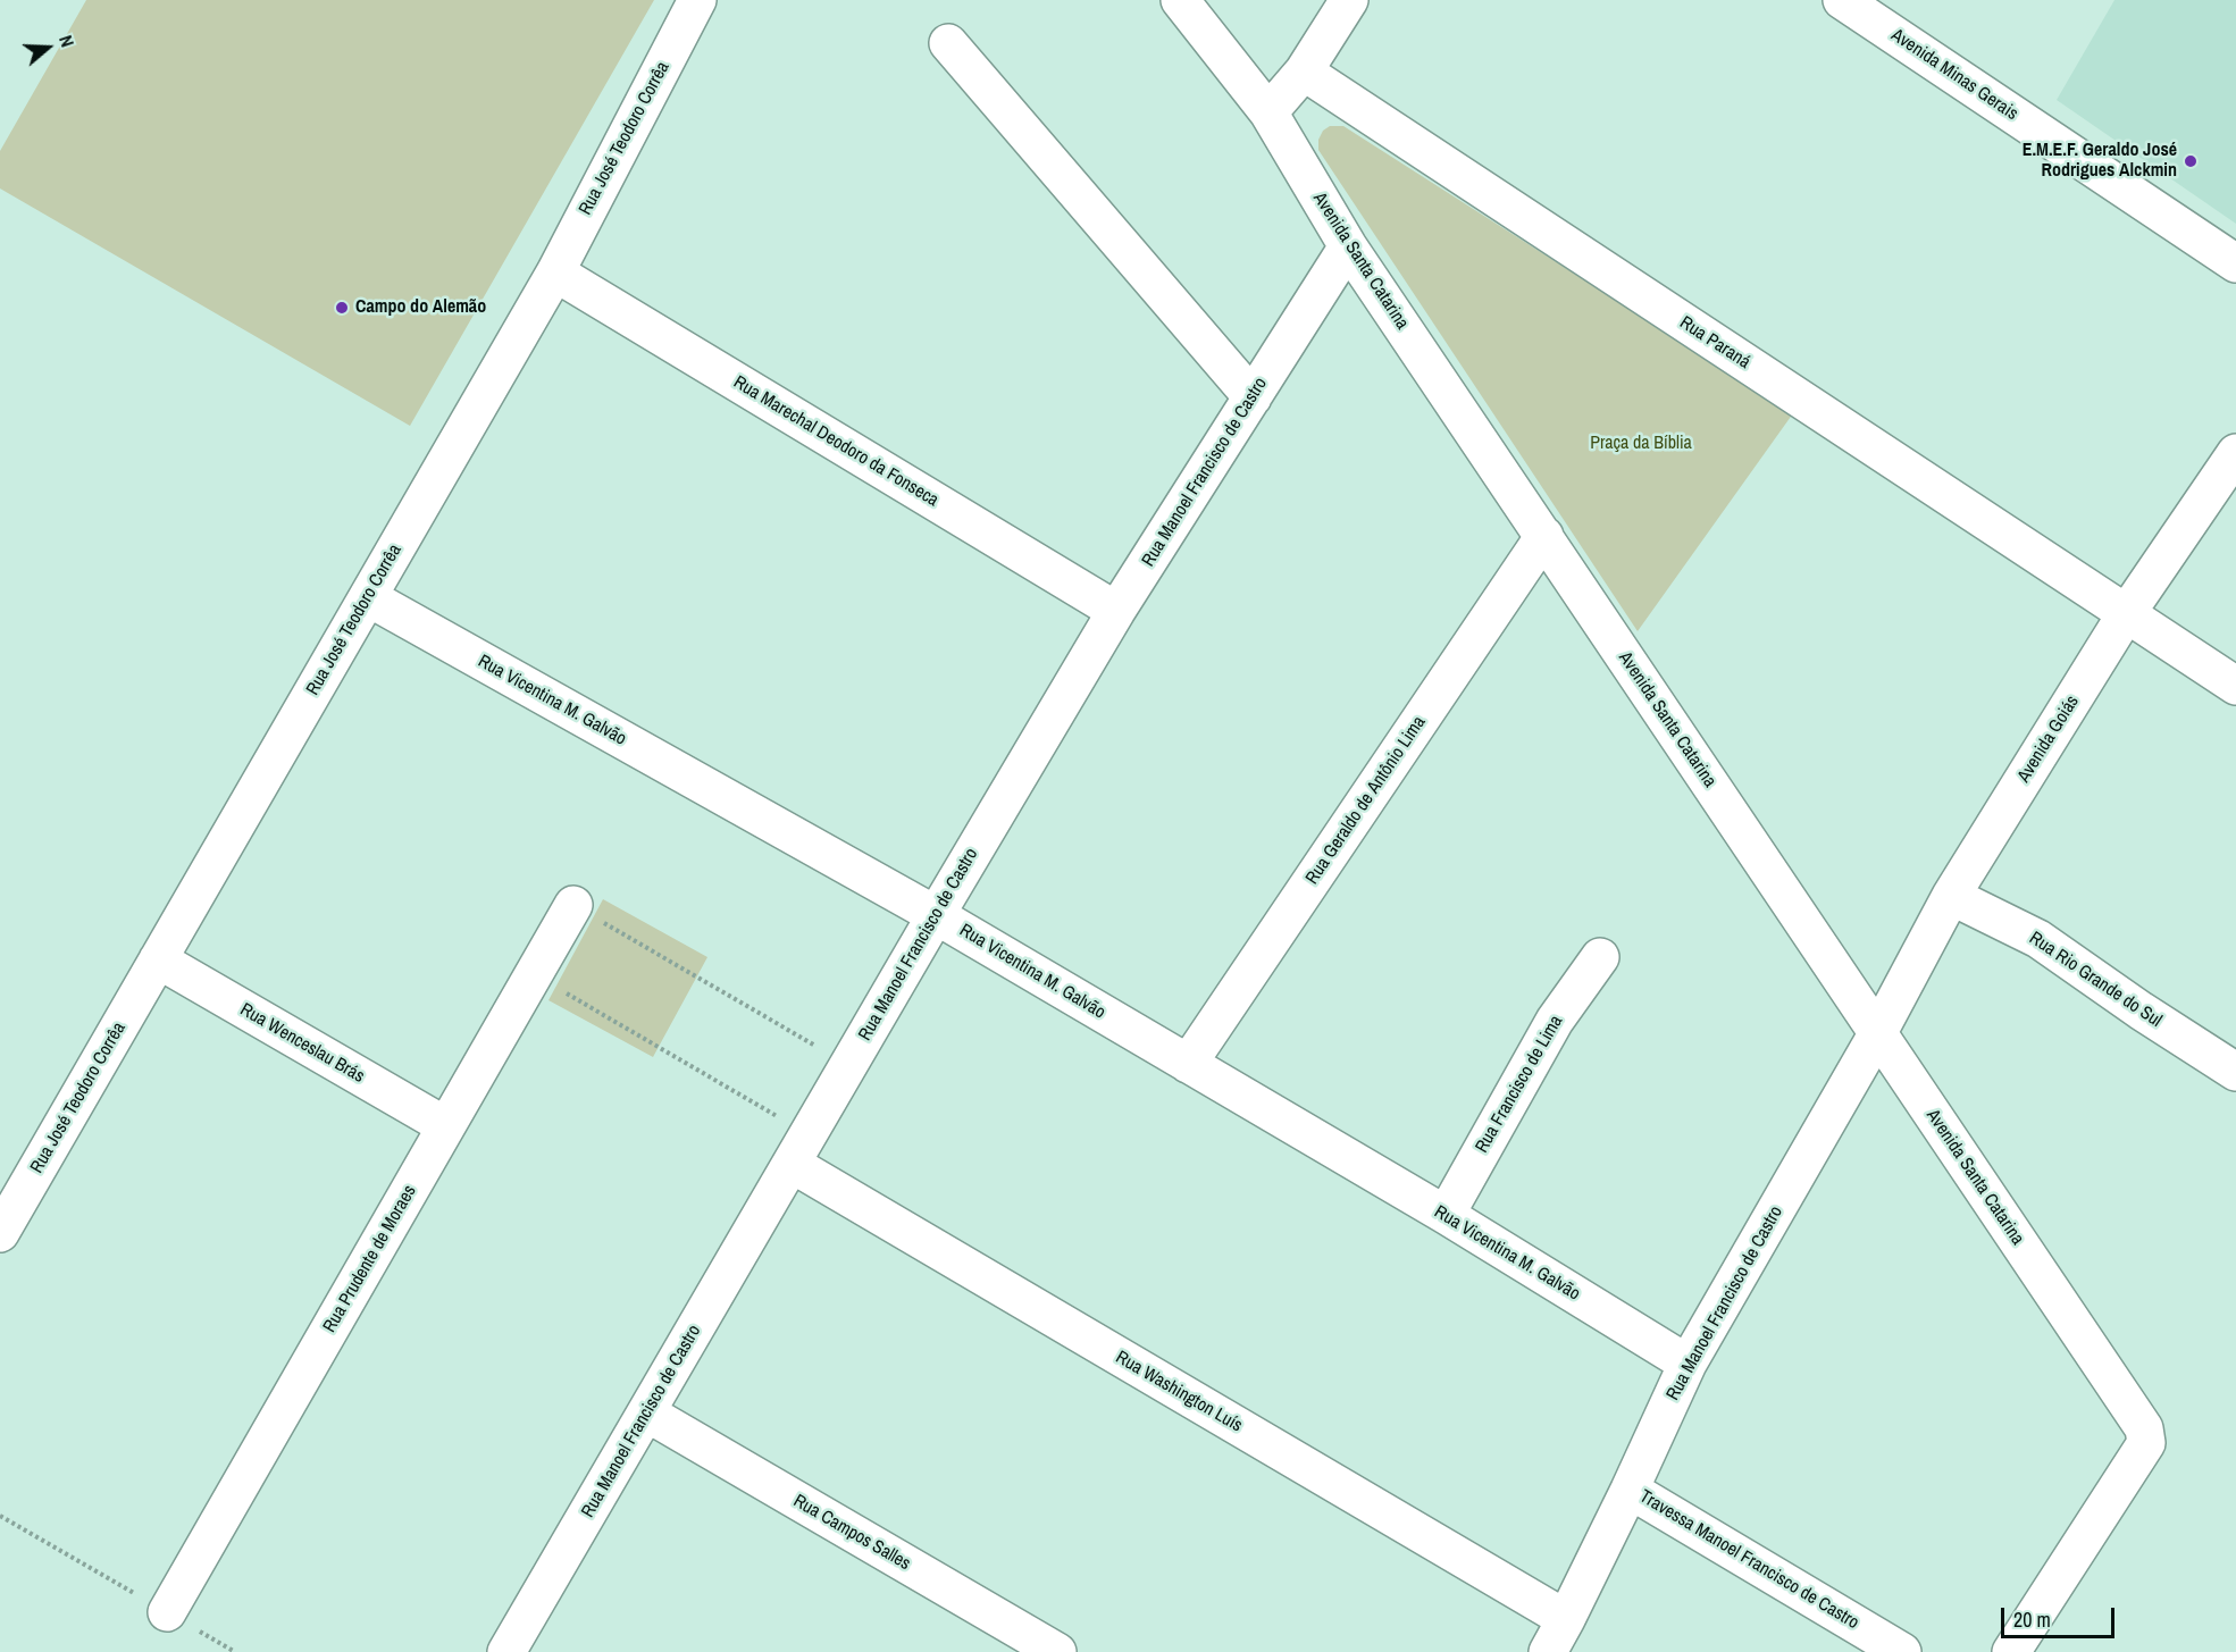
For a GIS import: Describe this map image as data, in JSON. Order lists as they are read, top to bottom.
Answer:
{
  "streets": {
    "street": [
      "Avenida Minas Gerais",
      "Rua José Teodoro Corrêa",
      "Avenida Santa Catarina",
      "Rua Paraná",
      "Rua Marechal Deodoro da Fonseca",
      "Rua Manoel Francisco de Castro",
      "Rua Vicentina M. Galvão",
      "Avenida Goiás",
      "Rua Geraldo de Antônio Lima",
      "Rua Rio Grande do Sul",
      "Rua Wenceslau Brás",
      "Rua Francisco de Lima",
      "Rua Prudente de Moraes",
      "Rua Washington Luís",
      "Rua Campos Salles",
      "Travessa Manoel Francisco de Castro"
    ]
  },
  "crossings": [
    ["Rua José Teodoro Corrêa", "Rua Marechal Deodoro da Fonseca"],
    ["Rua José Teodoro Corrêa", "Rua Vicentina M. Galvão"],
    ["Rua José Teodoro Corrêa", "Rua Wenceslau Brás"],
    ["Avenida Santa Catarina", "Rua Manoel Francisco de Castro"],
    ["Avenida Santa Catarina", "Avenida Goiás"],
    ["Avenida Santa Catarina", "Rua Geraldo de Antônio Lima"],
    ["Rua Paraná", "Avenida Goiás"],
    ["Rua Marechal Deodoro da Fonseca", "Rua Manoel Francisco de Castro"],
    ["Rua Manoel Francisco de Castro", "Rua Vicentina M. Galvão"],
    ["Rua Manoel Francisco de Castro", "Avenida Goiás"],
    ["Rua Manoel Francisco de Castro", "Rua Washington Luís"],
    ["Rua Manoel Francisco de Castro", "Rua Campos Salles"],
    ["Rua Manoel Francisco de Castro", "Travessa Manoel Francisco de Castro"],
    ["Rua Vicentina M. Galvão", "Rua Geraldo de Antônio Lima"],
    ["Rua Vicentina M. Galvão", "Rua Francisco de Lima"],
    ["Avenida Goiás", "Rua Rio Grande do Sul"],
    ["Rua Wenceslau Brás", "Rua Prudente de Moraes"]
  ],
  "parks": ["Praça da Bíblia"],
  "places": ["E.M.E.F. Geraldo José Rodrigues Alckmin", "Campo do Alemão"],
  "scale_bar": "20 m",
  "north": "right"
}
